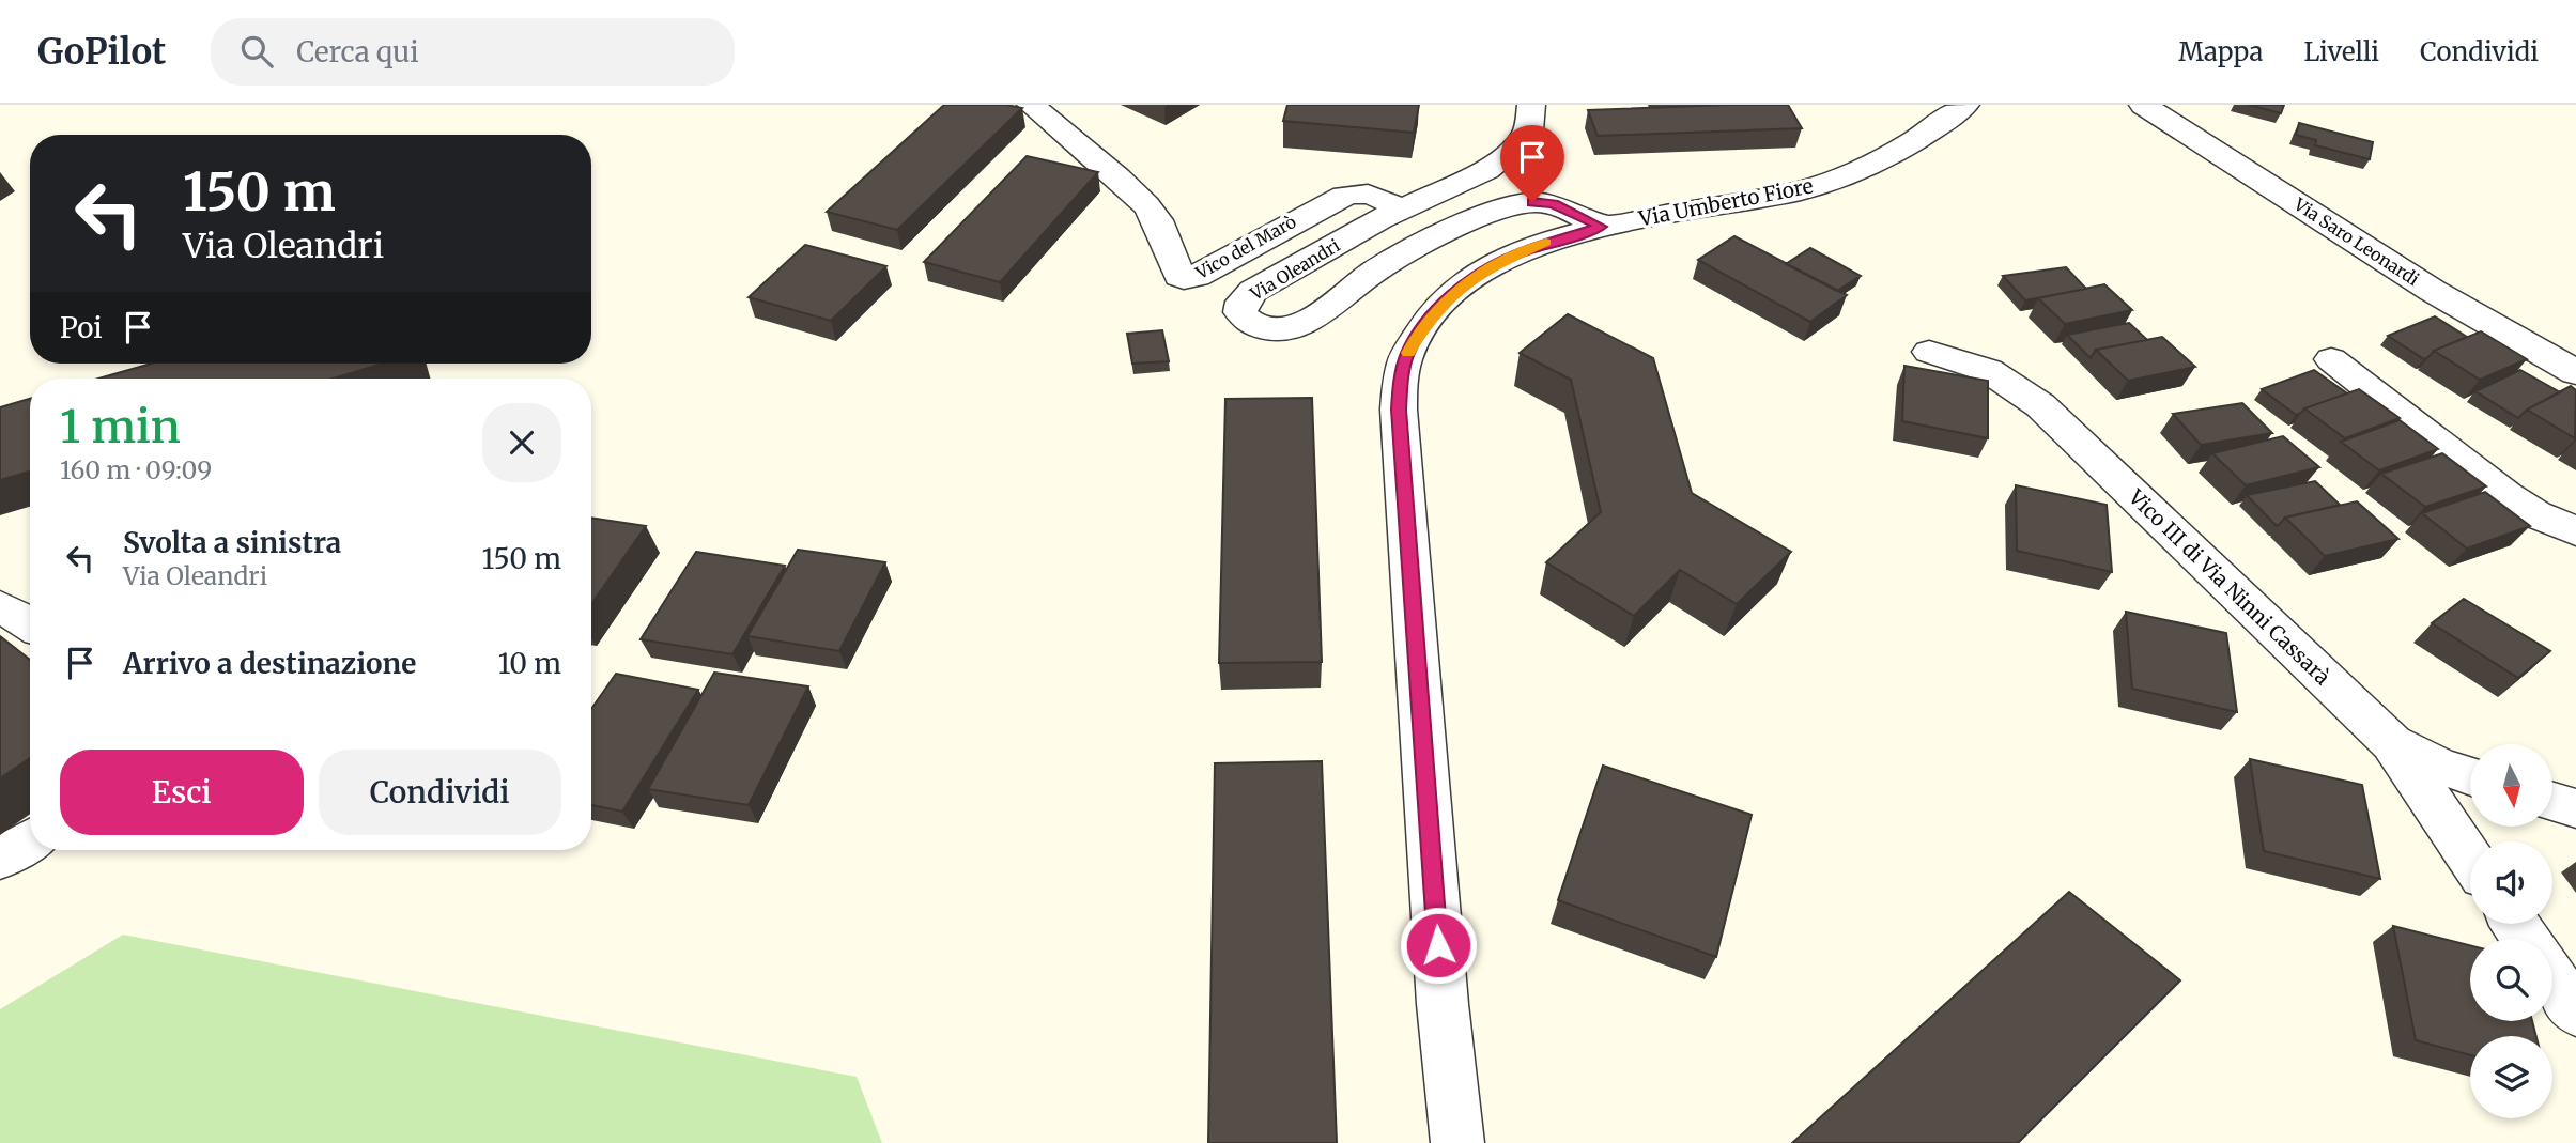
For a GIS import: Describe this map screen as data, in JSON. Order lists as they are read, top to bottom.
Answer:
{
  "streets": {
    "street": [
      "Via Umberto Fiore",
      "Via Saro Leonardi",
      "Vico del Marò",
      "Via Oleandri",
      "Vico III di Via Ninni Cassarà"
    ]
  },
  "crossings": [
    ["Via Umberto Fiore", "Via Oleandri"],
    ["Vico del Marò", "Via Oleandri"]
  ],
  "north": "bottom",
  "page": {
    "header": "GoPilot",
    "search": "Cerca qui",
    "nav": ["Mappa", "Livelli", "Condividi"],
    "turn": ["150 m", "Via Oleandri"],
    "then": "Poi",
    "heading": ["1 min", "160 m · 09:09"],
    "list": [
      {
        "name": "Svolta a sinistra",
        "note": "Via Oleandri",
        "value": "150 m"
      },
      {
        "name": "Arrivo a destinazione",
        "value": "10 m"
      }
    ],
    "buttons": ["Esci", "Condividi"]
  }
}
